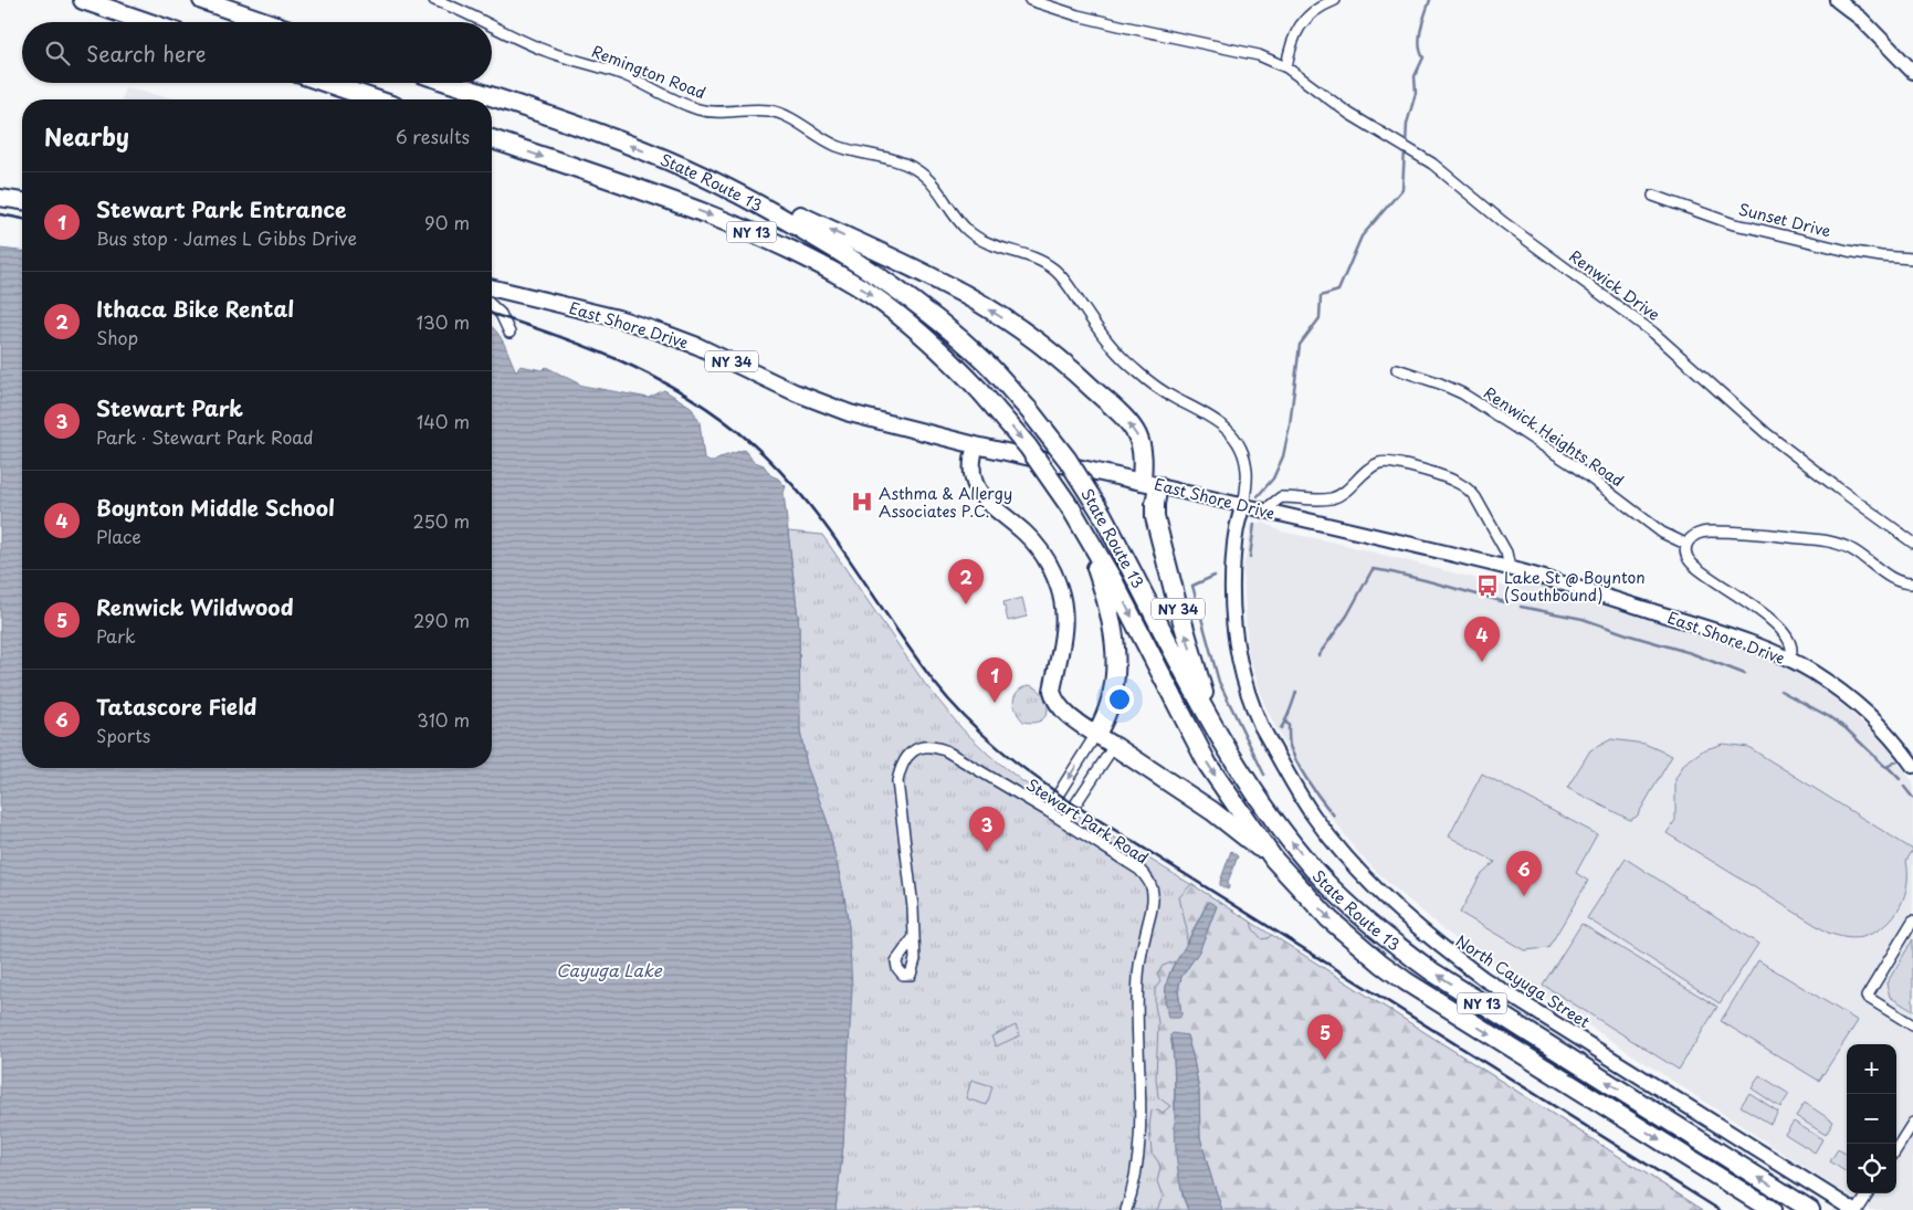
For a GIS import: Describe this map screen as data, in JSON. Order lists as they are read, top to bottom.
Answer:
{
  "streets": {
    "highway": ["State Route 13", "NY 13", "NY 34"],
    "main road": ["East Shore Drive"],
    "street": [
      "Remington Road",
      "Sunset Drive",
      "Renwick Drive",
      "Renwick Heights Road",
      "Stewart Park Road",
      "North Cayuga Street"
    ]
  },
  "crossings": [
    ["Remington Road", "East Shore Drive"],
    ["Remington Road", "North Cayuga Street"],
    ["State Route 13", "NY 34"],
    ["East Shore Drive", "NY 34"],
    ["East Shore Drive", "North Cayuga Street"]
  ],
  "water": ["Cayuga Lake"],
  "places": {
    "hospital": ["Asthma & Allergy Associates P.C."],
    "bus stop": ["Lake St @ Boynton (Southbound)"]
  },
  "page": {
    "search": "Search here",
    "heading": ["Nearby", "6 results"],
    "list": [
      {
        "mark": "1",
        "name": "Stewart Park Entrance",
        "note": "Bus stop · James L Gibbs Drive",
        "value": "90 m"
      },
      {
        "mark": "2",
        "name": "Ithaca Bike Rental",
        "note": "Shop",
        "value": "130 m"
      },
      {
        "mark": "3",
        "name": "Stewart Park",
        "note": "Park · Stewart Park Road",
        "value": "140 m"
      },
      {
        "mark": "4",
        "name": "Boynton Middle School",
        "note": "Place",
        "value": "250 m"
      },
      {
        "mark": "5",
        "name": "Renwick Wildwood",
        "note": "Park",
        "value": "290 m"
      },
      {
        "mark": "6",
        "name": "Tatascore Field",
        "note": "Sports",
        "value": "310 m"
      }
    ],
    "pins": [
      "2",
      "4",
      "1",
      "3",
      "6",
      "5"
    ],
    "map_buttons": ["+", "−"]
  }
}
